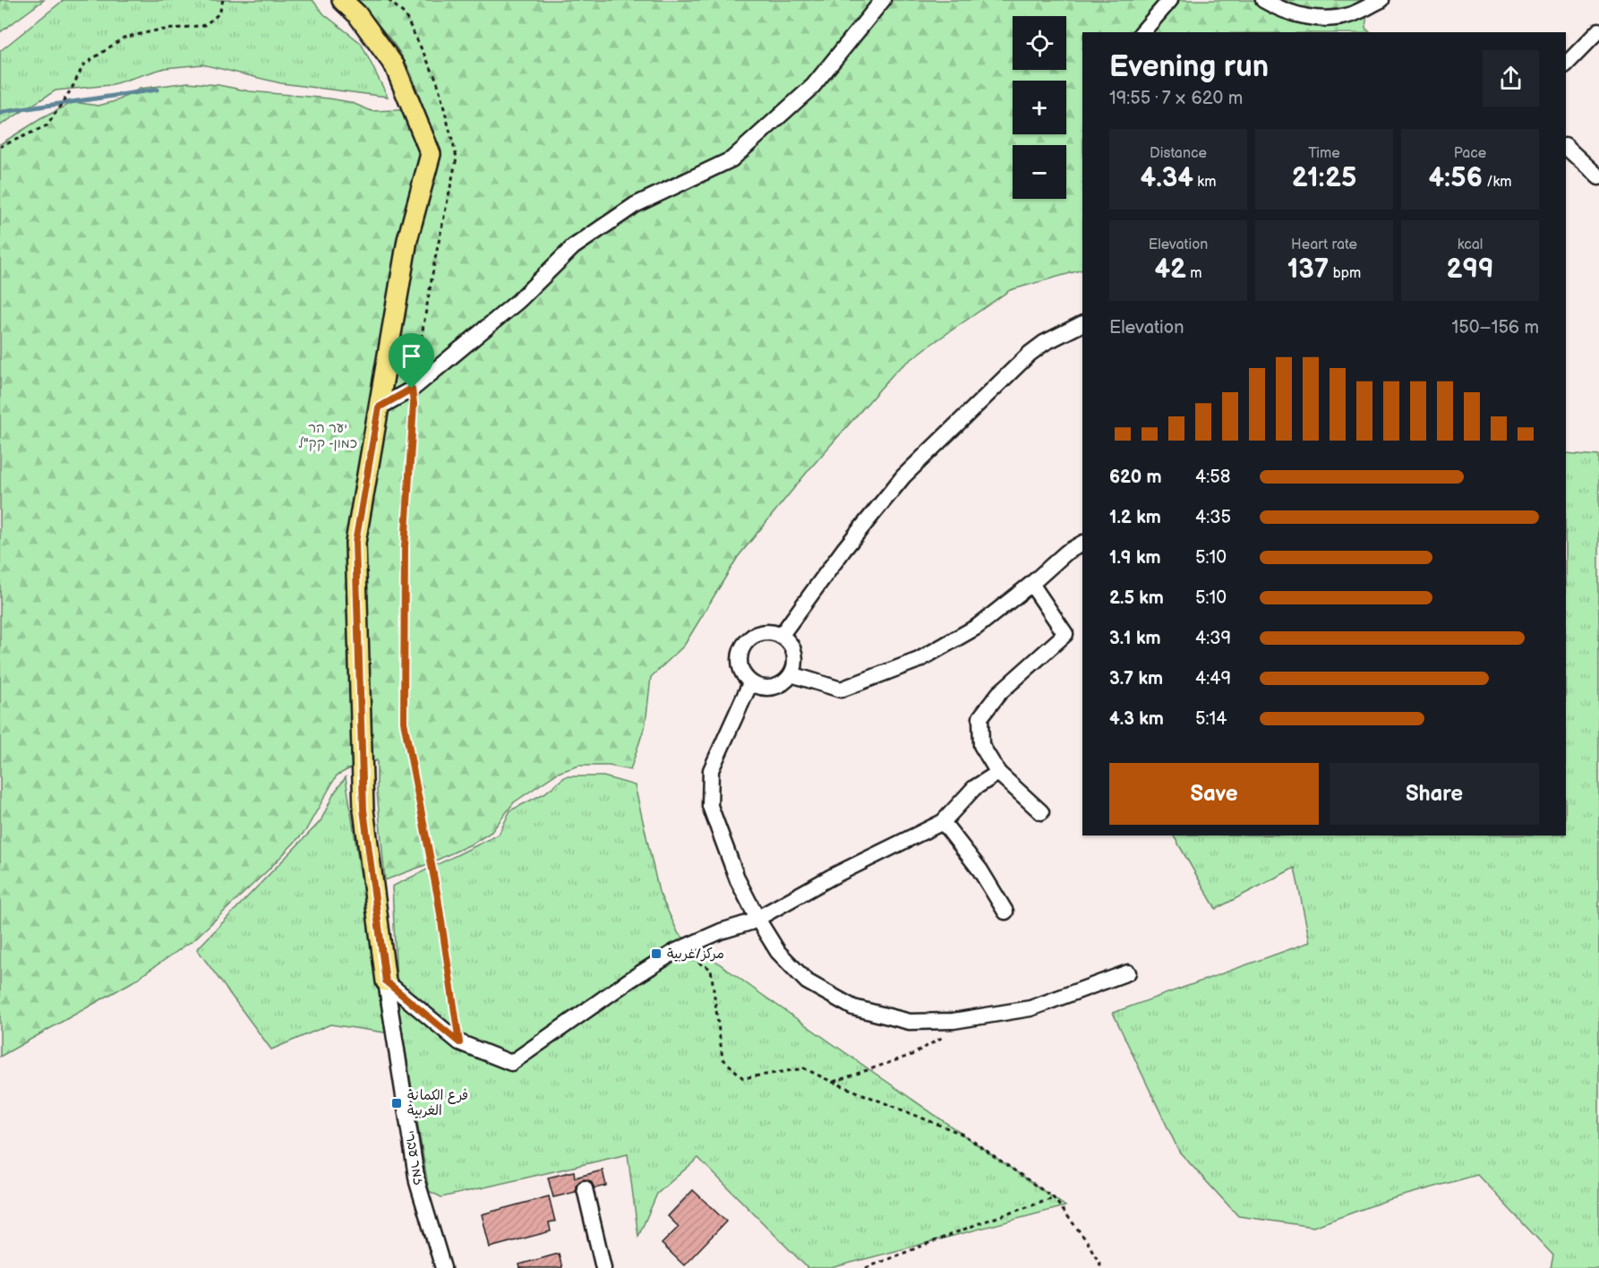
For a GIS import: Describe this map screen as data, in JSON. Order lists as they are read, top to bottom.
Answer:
{
  "streets": {
    "street": ["זמר עברי"]
  },
  "parks": ["יער הר כמון- קק\"ל"],
  "places": {
    "transit": ["مركز/غربية", "فرع الكمانة الغربية"]
  },
  "page": {
    "map_buttons": ["+", "−"],
    "heading": ["Evening run", "19:55 · 7 × 620 m"],
    "stats": [
      ["Distance", "4.34 km"],
      ["Time", "21:25"],
      ["Pace", "4:56 /km"],
      ["Elevation", "42 m"],
      ["Heart rate", "137 bpm"],
      ["kcal", "299"]
    ],
    "chart": ["Elevation", "150–156 m"],
    "list": [
      {
        "name": "620 m",
        "note": "4:58"
      },
      {
        "name": "1.2 km",
        "note": "4:35"
      },
      {
        "name": "1.9 km",
        "note": "5:10"
      },
      {
        "name": "2.5 km",
        "note": "5:10"
      },
      {
        "name": "3.1 km",
        "note": "4:39"
      },
      {
        "name": "3.7 km",
        "note": "4:49"
      },
      {
        "name": "4.3 km",
        "note": "5:14"
      }
    ],
    "buttons": ["Save", "Share"]
  }
}
